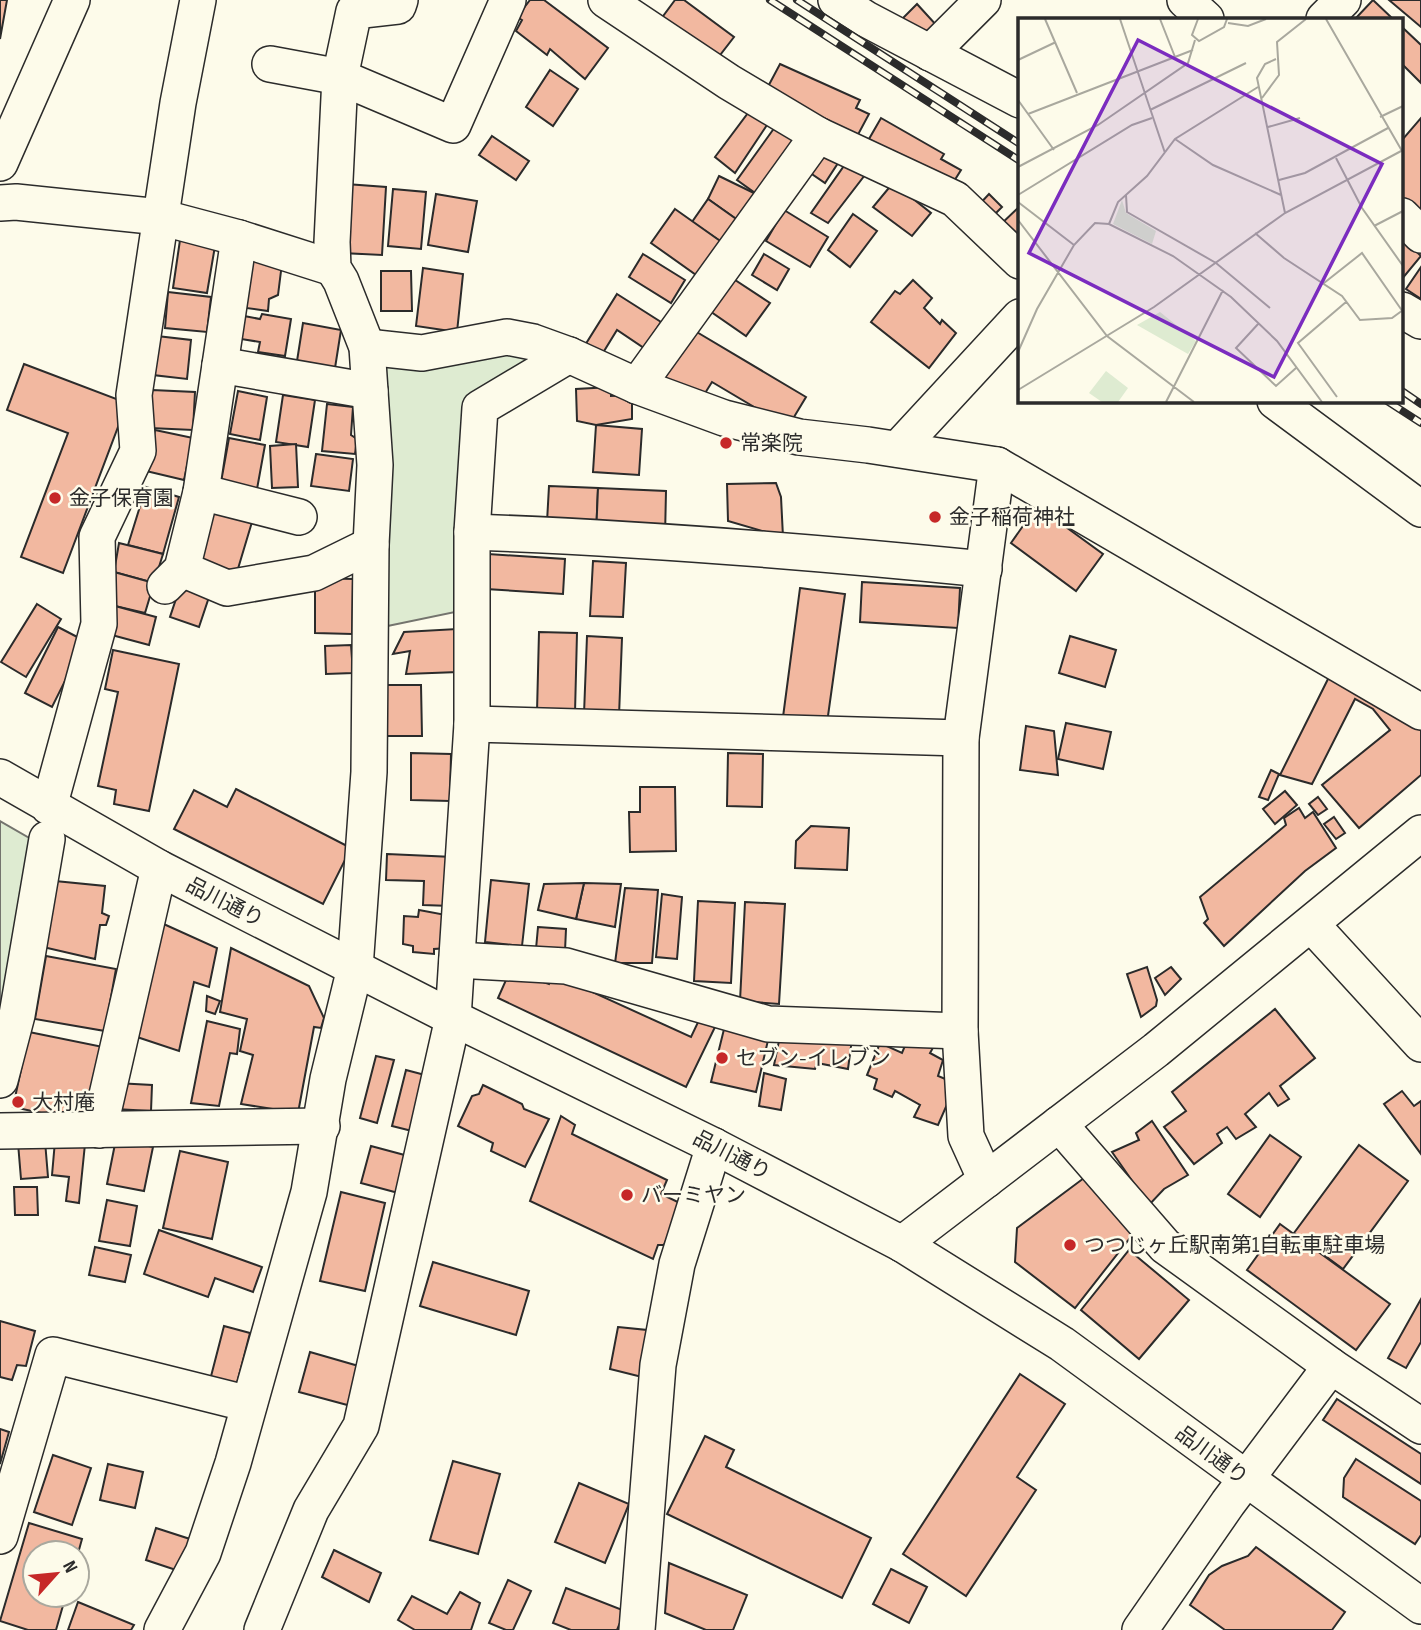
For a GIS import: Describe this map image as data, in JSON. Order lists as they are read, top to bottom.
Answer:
{
  "streets": {
    "street": ["品川通り"]
  },
  "places": [
    "常楽院",
    "金子保育園",
    "金子稲荷神社",
    "セブン-イレブン",
    "大村庵",
    "バーミヤン",
    "つつじヶ丘駅南第1自転車駐車場"
  ],
  "north": "top right"
}
